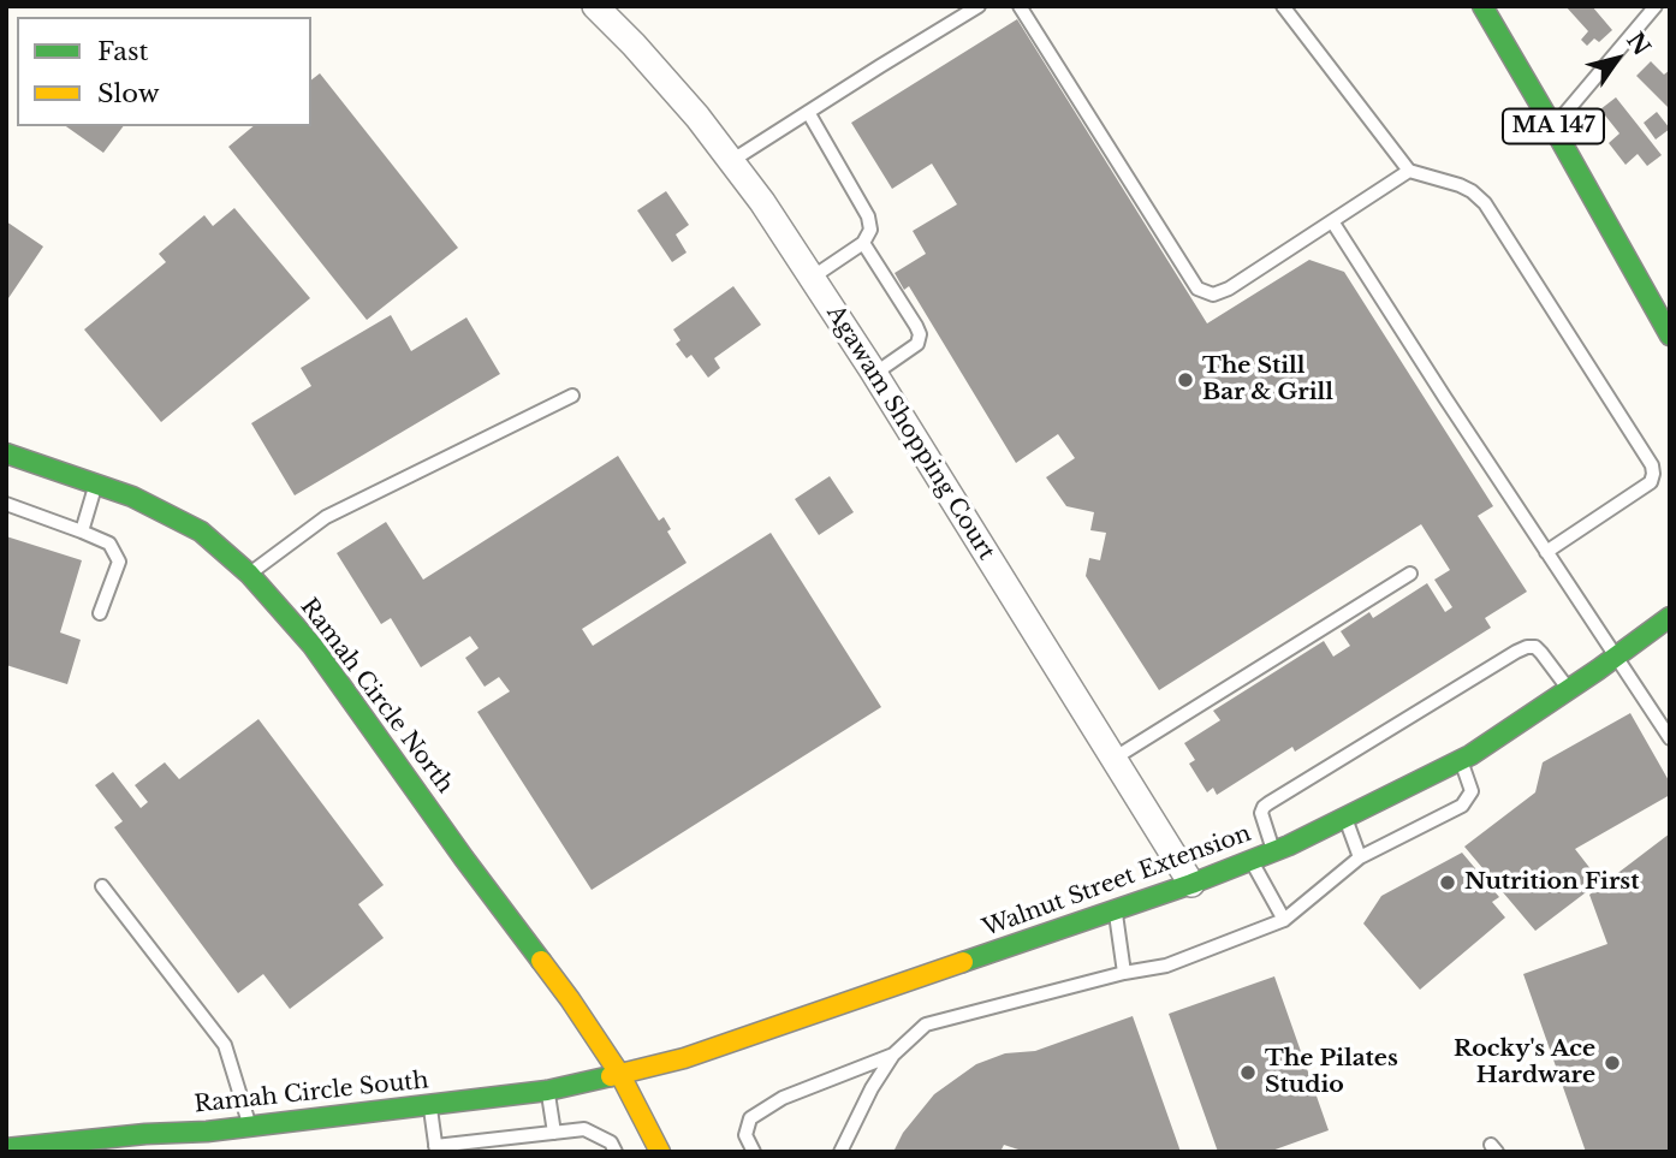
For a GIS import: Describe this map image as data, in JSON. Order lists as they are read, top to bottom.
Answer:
{
  "streets": {
    "street": [
      "MA 147",
      "Agawam Shopping Court",
      "Ramah Circle North",
      "Walnut Street Extension",
      "Ramah Circle South"
    ]
  },
  "crossings": [
    ["Agawam Shopping Court", "Walnut Street Extension"],
    ["Ramah Circle North", "Walnut Street Extension"],
    ["Ramah Circle North", "Ramah Circle South"],
    ["Walnut Street Extension", "Ramah Circle South"]
  ],
  "places": [
    "The Still Bar & Grill",
    "Nutrition First",
    "Rocky's Ace Hardware",
    "The Pilates Studio"
  ],
  "legend": ["Fast", "Slow"],
  "north": "top right"
}
